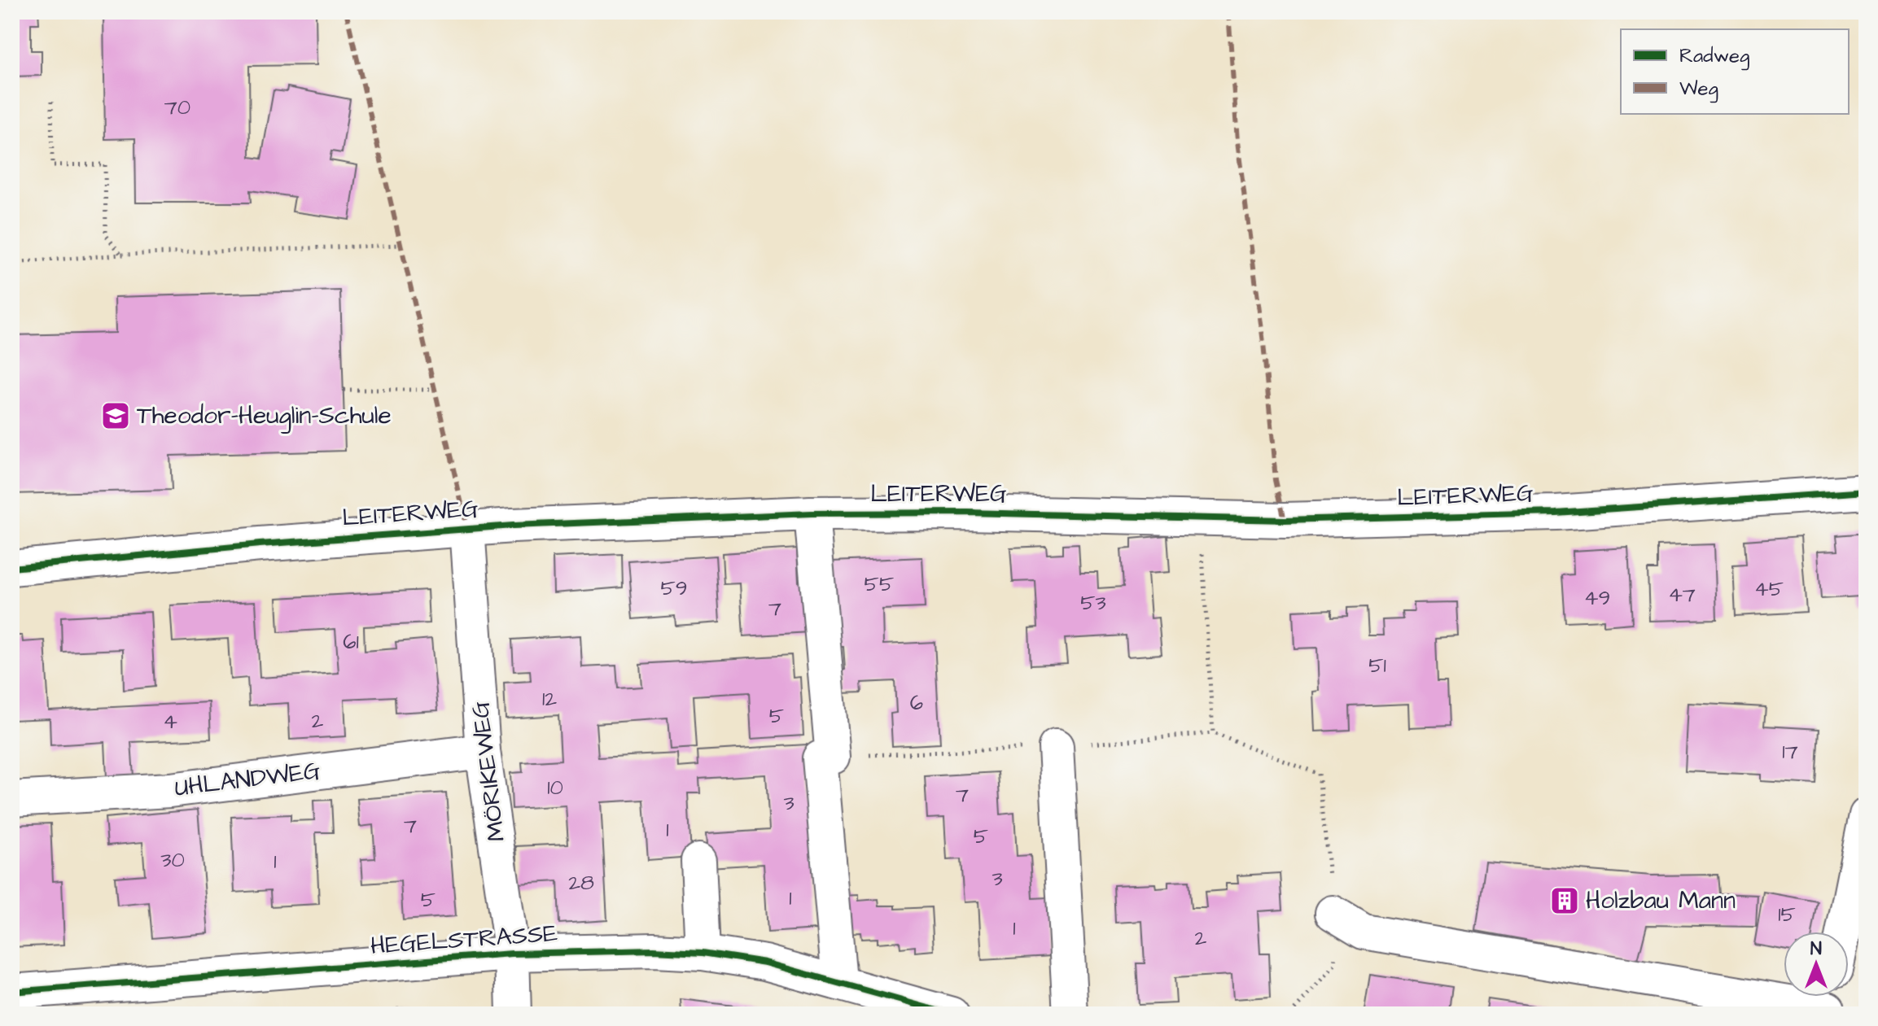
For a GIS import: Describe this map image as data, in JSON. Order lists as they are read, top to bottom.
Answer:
{
  "streets": {
    "street": [
      "LEITERWEG",
      "MÖRIKEWEG",
      "UHLANDWEG",
      "HEGELSTRASSE"
    ]
  },
  "crossings": [
    ["LEITERWEG", "MÖRIKEWEG"],
    ["MÖRIKEWEG", "UHLANDWEG"],
    ["MÖRIKEWEG", "HEGELSTRASSE"]
  ],
  "places": {
    "school or university": ["Theodor-Heuglin-Schule"],
    "building": ["Holzbau Mann"]
  },
  "house_numbers": [
    "70",
    "55",
    "59",
    "45",
    "47",
    "49",
    "53",
    "7",
    "61",
    "51",
    "12",
    "6",
    "5",
    "2",
    "4",
    "17",
    "10",
    "7",
    "3",
    "7",
    "1",
    "5",
    "30",
    "1",
    "3",
    "28",
    "1",
    "5",
    "15",
    "1",
    "2"
  ],
  "legend": ["Radweg", "Weg"],
  "north": "top"
}
